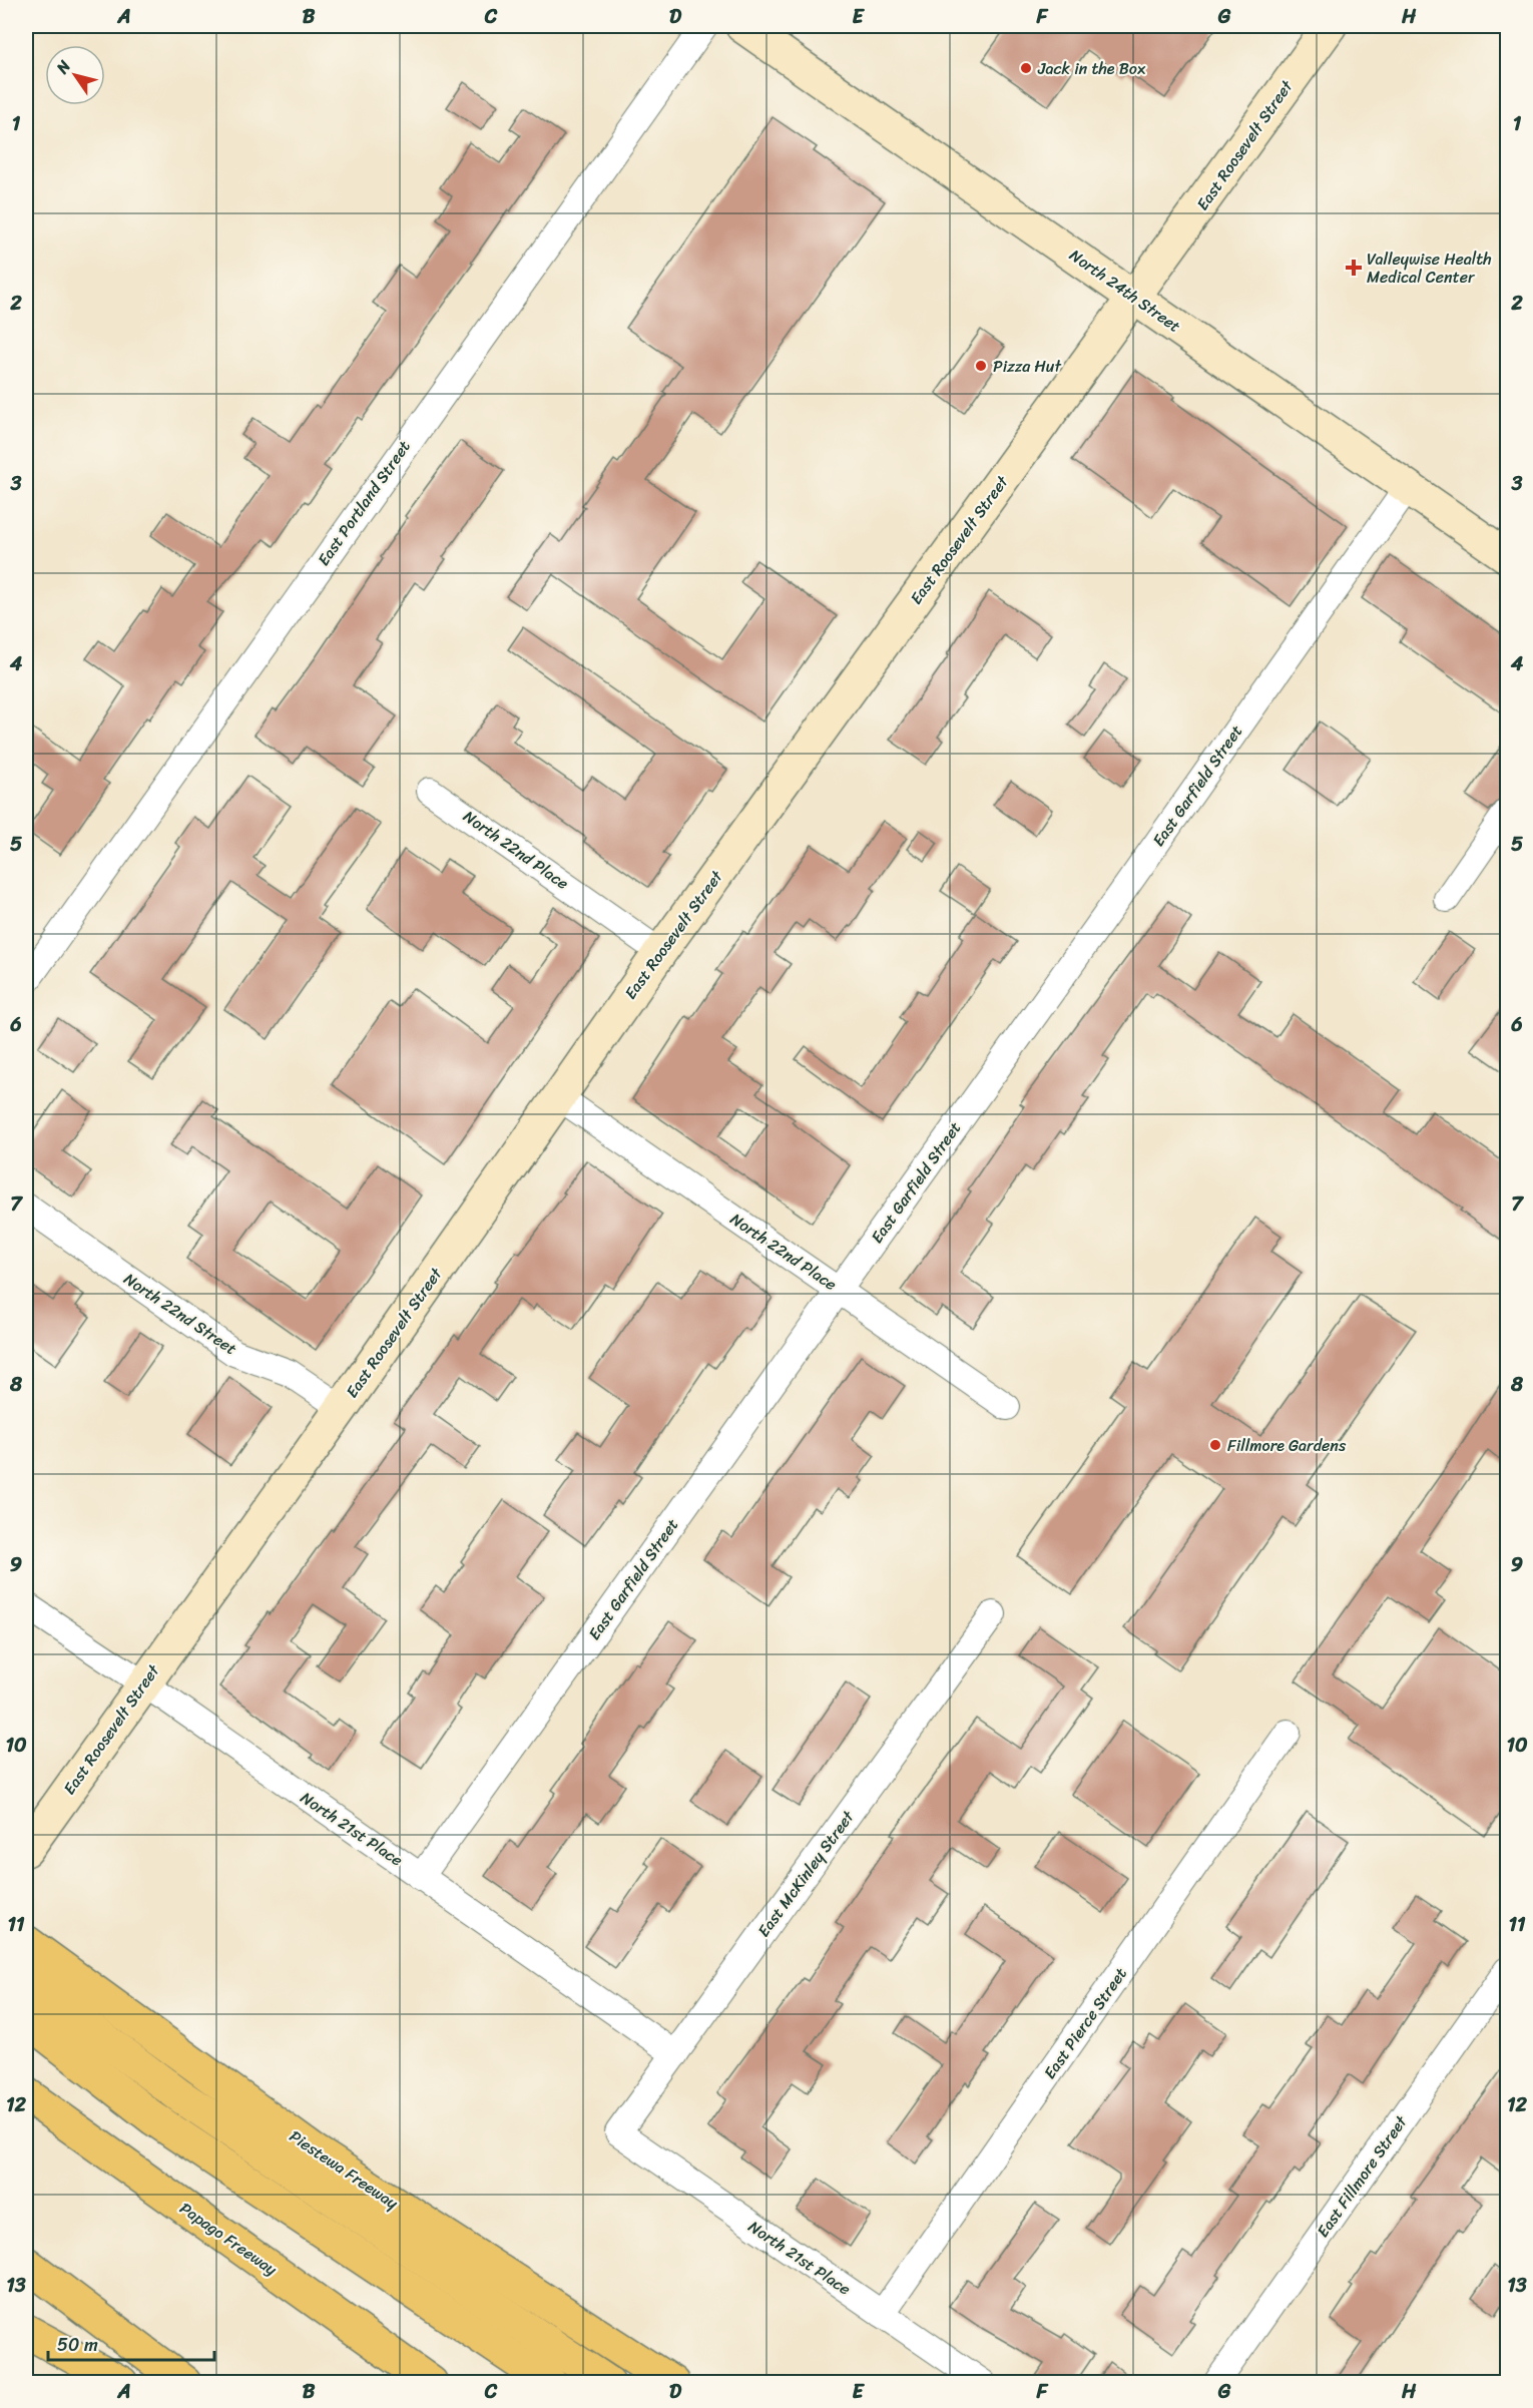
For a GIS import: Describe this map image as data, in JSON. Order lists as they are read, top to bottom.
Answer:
{
  "streets": {
    "highway": ["Piestewa Freeway", "Papago Freeway"],
    "street": [
      "East Roosevelt Street",
      "North 24th Street",
      "East Portland Street",
      "East Garfield Street",
      "North 22nd Place",
      "North 22nd Street",
      "North 21st Place",
      "East McKinley Street",
      "East Pierce Street",
      "East Fillmore Street"
    ]
  },
  "crossings": [
    ["East Roosevelt Street", "North 24th Street"],
    ["East Roosevelt Street", "North 22nd Place"],
    ["East Roosevelt Street", "North 22nd Street"],
    ["East Roosevelt Street", "North 21st Place"],
    ["North 24th Street", "East Garfield Street"],
    ["East Garfield Street", "North 22nd Place"],
    ["East Garfield Street", "North 21st Place"],
    ["North 21st Place", "East McKinley Street"],
    ["North 21st Place", "East Pierce Street"]
  ],
  "places": {
    "other": ["Jack in the Box", "Pizza Hut", "Fillmore Gardens"],
    "health": ["Valleywise Health Medical Center"]
  },
  "scale_bar": "50 m",
  "north": "top left",
  "grid": {
    "columns": [
      "A",
      "B",
      "C",
      "D",
      "E",
      "F",
      "G",
      "H"
    ],
    "rows": [
      "1",
      "2",
      "3",
      "4",
      "5",
      "6",
      "7",
      "8",
      "9",
      "10",
      "11",
      "12",
      "13"
    ]
  }
}
